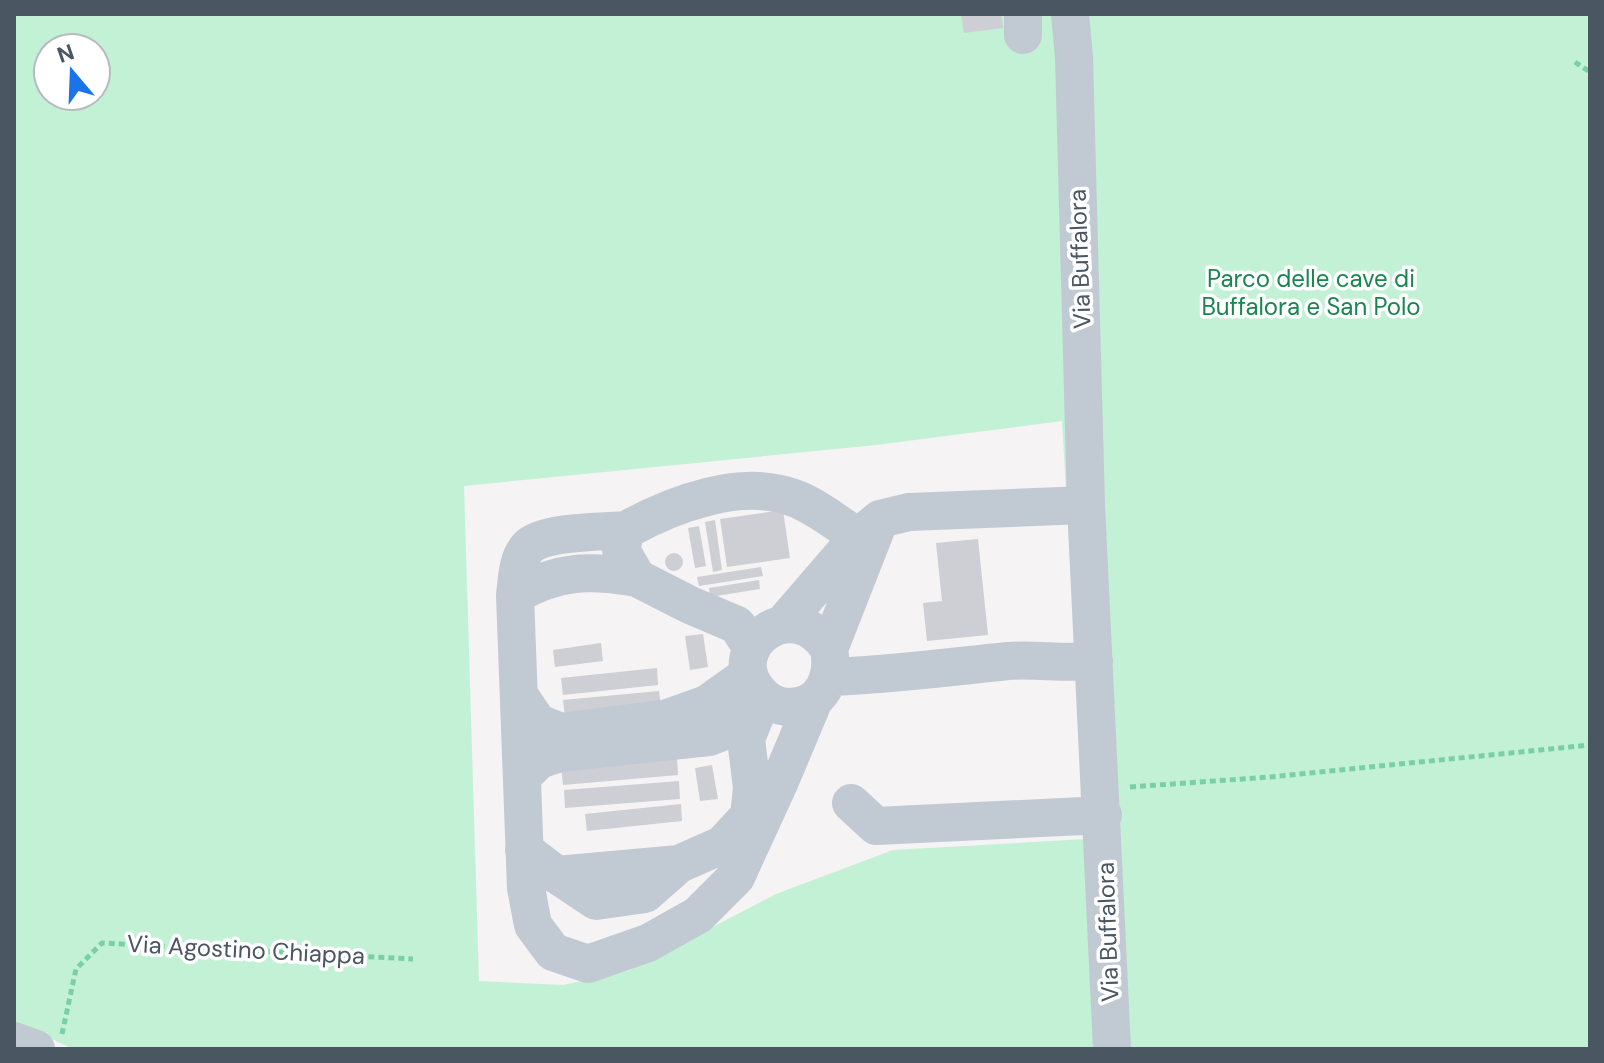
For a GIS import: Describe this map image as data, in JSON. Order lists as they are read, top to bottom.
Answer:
{
  "streets": {
    "street": ["Via Buffalora"],
    "path": ["Via Agostino Chiappa"]
  },
  "parks": ["Parco delle cave di Buffalora e San Polo"],
  "north": "top"
}
